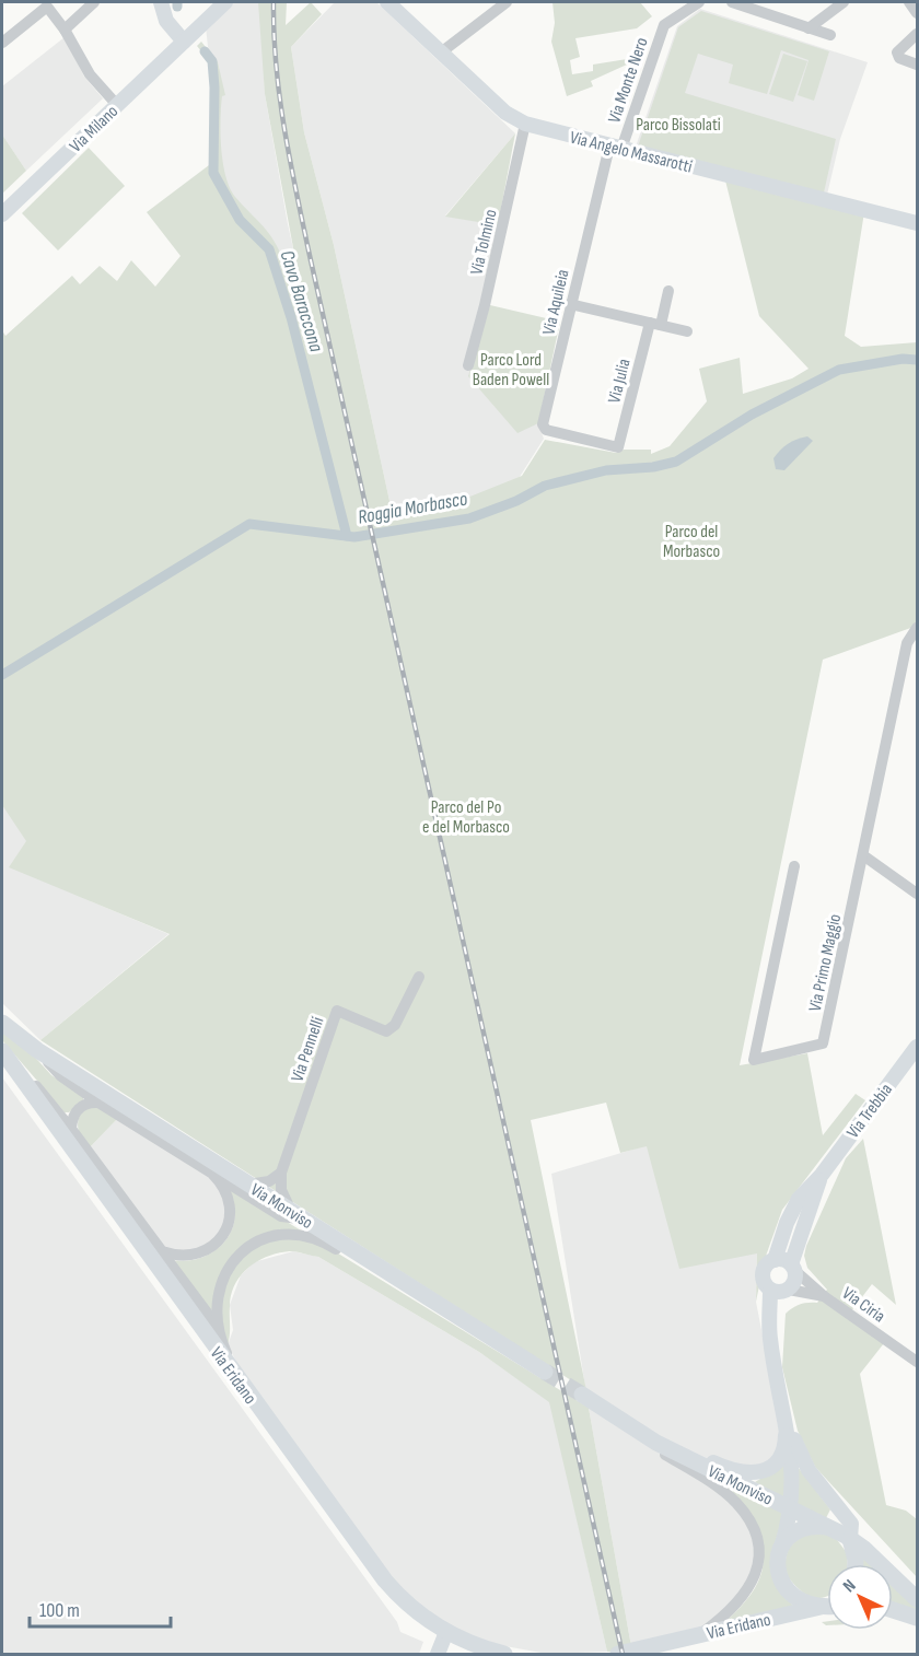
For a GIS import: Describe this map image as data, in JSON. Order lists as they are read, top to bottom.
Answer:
{
  "streets": {
    "main road": ["Via Monviso", "Via Eridano"],
    "street": [
      "Via Monte Nero",
      "Via Milano",
      "Via Angelo Massarotti",
      "Via Tolmino",
      "Via Aquileia",
      "Via Julia",
      "Via Primo Maggio",
      "Via Pennelli",
      "Via Trebbia",
      "Via Ciria"
    ]
  },
  "crossings": [
    ["Via Monte Nero", "Via Angelo Massarotti"],
    ["Via Monte Nero", "Via Aquileia"],
    ["Via Angelo Massarotti", "Via Tolmino"],
    ["Via Angelo Massarotti", "Via Aquileia"],
    ["Via Aquileia", "Via Julia"],
    ["Via Trebbia", "Via Monviso"],
    ["Via Trebbia", "Via Ciria"],
    ["Via Trebbia", "Via Eridano"],
    ["Via Monviso", "Via Eridano"]
  ],
  "water": ["Cavo Baraccona", "Roggia Morbasco"],
  "parks": [
    "Parco Bissolati",
    "Parco Lord Baden Powell",
    "Parco del Morbasco",
    "Parco del Po e del Morbasco"
  ],
  "scale_bar": "100 m",
  "north": "top left"
}
